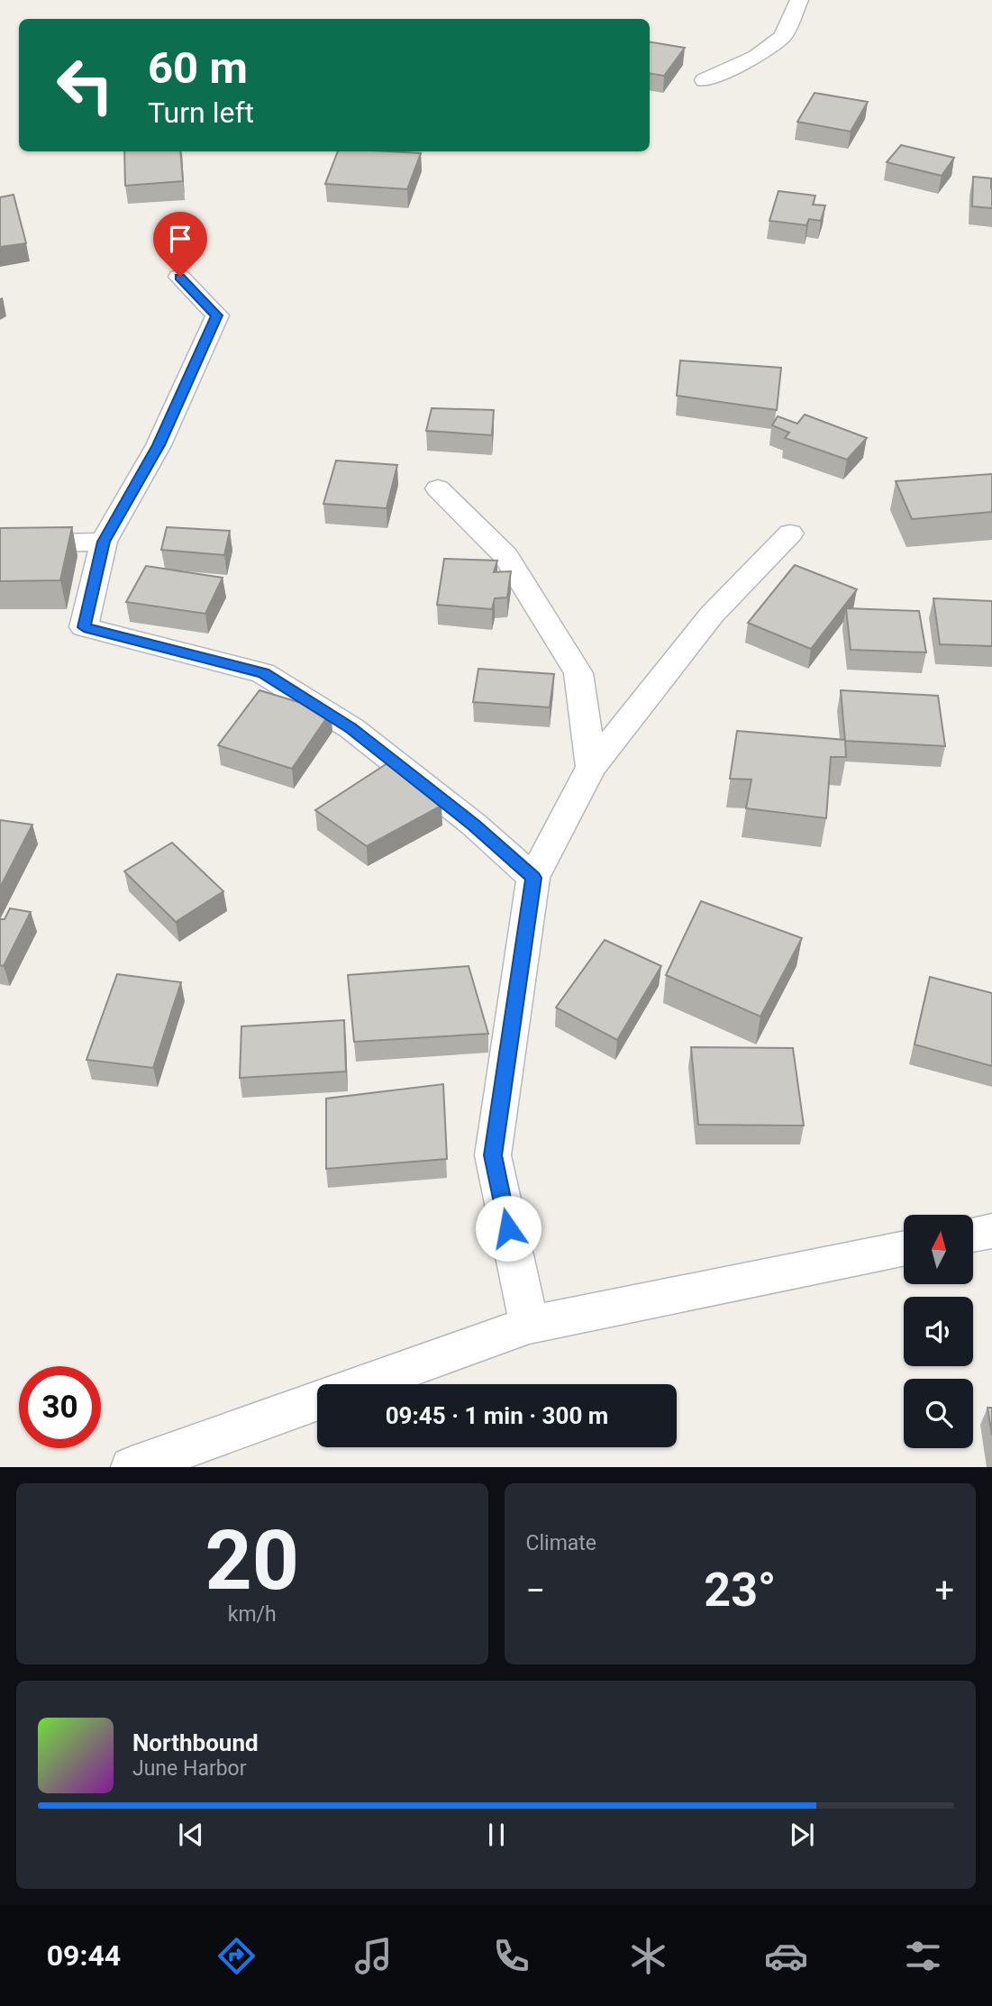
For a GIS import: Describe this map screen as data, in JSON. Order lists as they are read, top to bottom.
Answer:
{
  "north": "top",
  "page": {
    "turn": ["60 m", "Turn left"],
    "limit": "30",
    "trip": "09:45 · 1 min · 300 m",
    "tile": [
      ["20", "km/h"],
      "Climate"
    ],
    "heat": ["−", "23°", "+"],
    "song": ["Northbound", "June Harbor"],
    "tabs": "09:44"
  }
}
